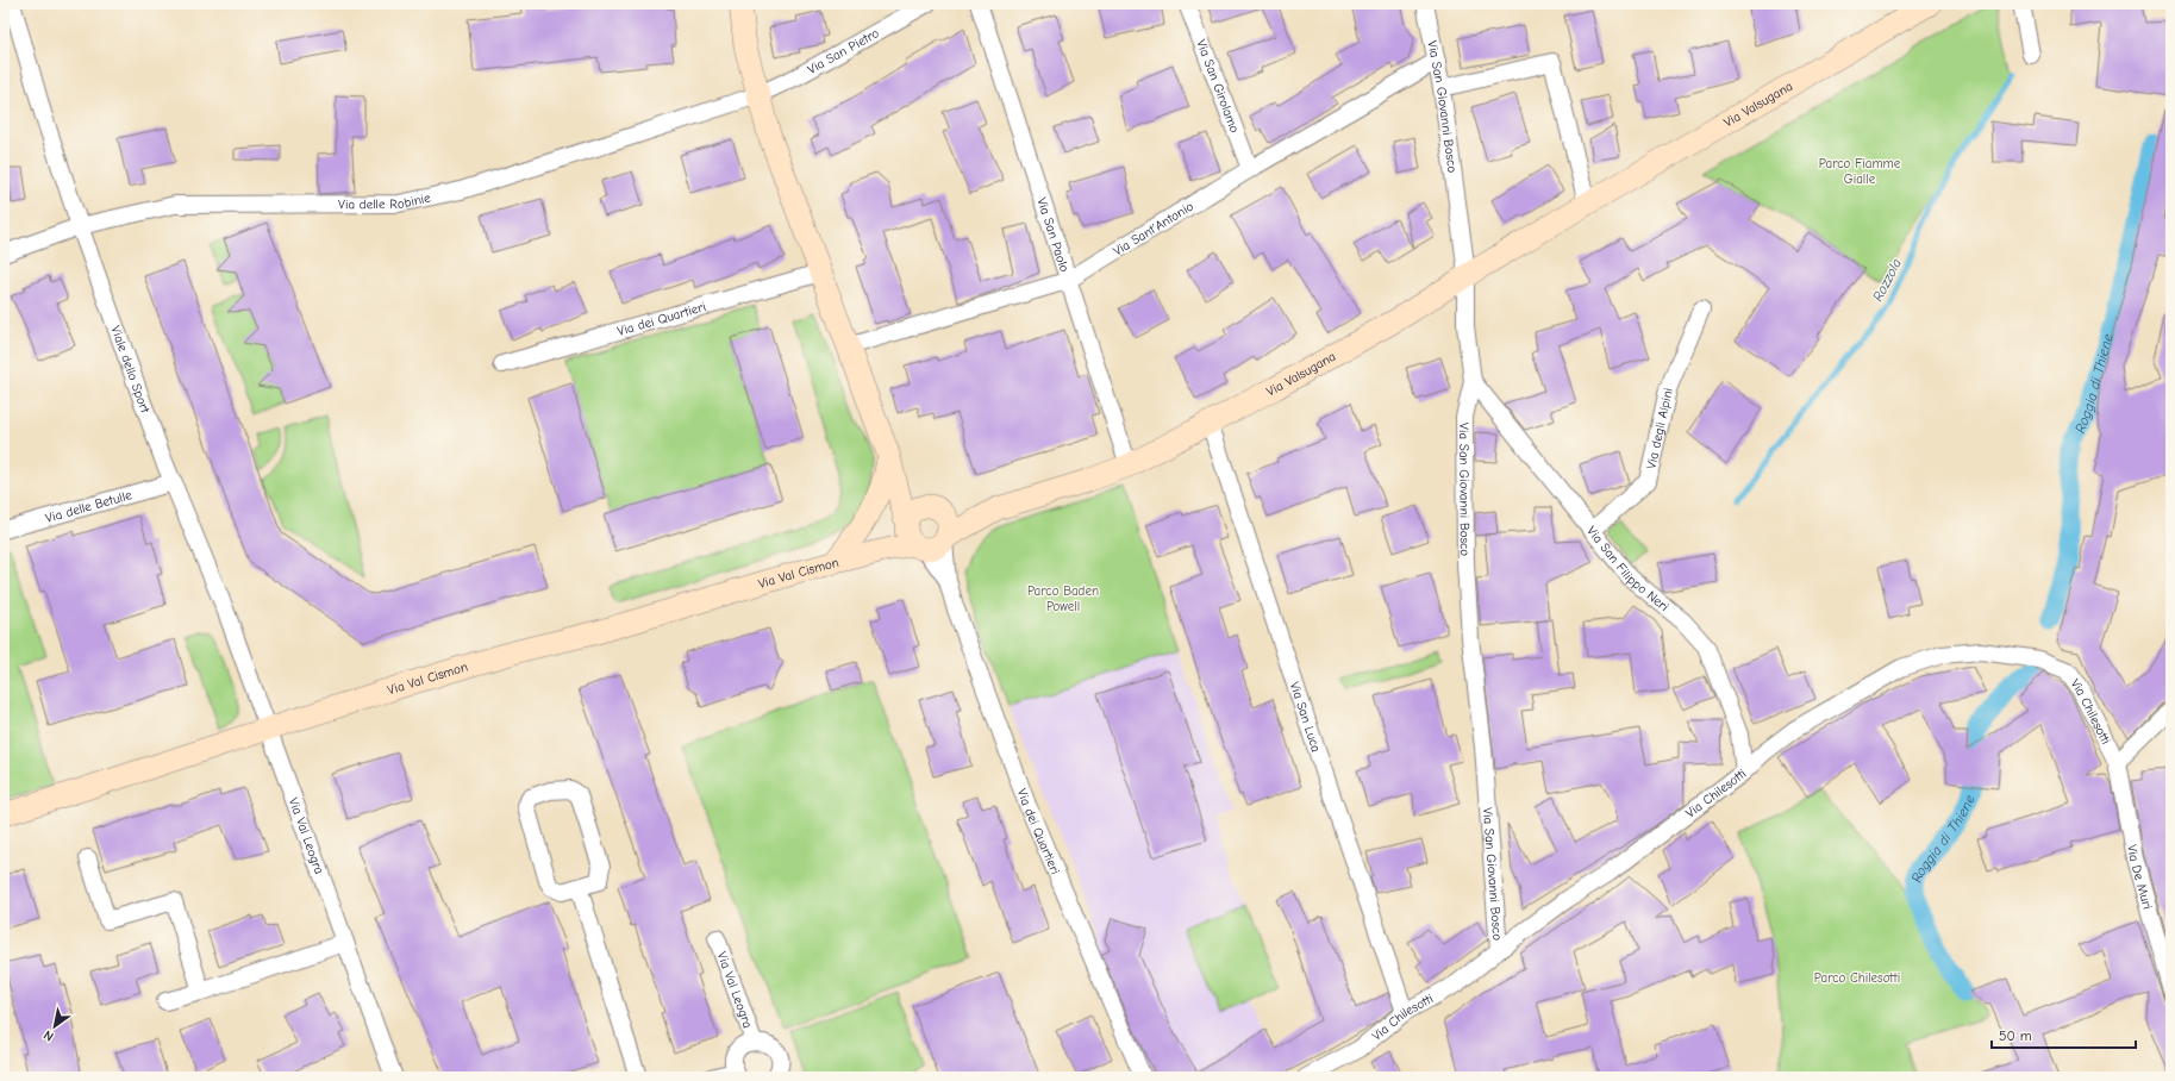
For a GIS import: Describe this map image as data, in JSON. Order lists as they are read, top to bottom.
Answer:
{
  "streets": {
    "main road": ["Via Valsugana", "Via dei Quartieri", "Via Val Cismon"],
    "street": [
      "Via San Pietro",
      "Via San Girolamo",
      "Via San Giovanni Bosco",
      "Via delle Robinie",
      "Via Sant'Antonio",
      "Via San Paolo",
      "Viale dello Sport",
      "Via degli Alpini",
      "Via delle Betulle",
      "Via San Filippo Neri",
      "Via Chilesotti",
      "Via San Luca",
      "Via Val Leogra",
      "Via De Muri"
    ]
  },
  "crossings": [
    ["Via San Pietro", "Via delle Robinie"],
    ["Via San Pietro", "Via dei Quartieri"],
    ["Via San Girolamo", "Via Sant'Antonio"],
    ["Via Valsugana", "Via San Giovanni Bosco"],
    ["Via Valsugana", "Via San Paolo"],
    ["Via Valsugana", "Via dei Quartieri"],
    ["Via Valsugana", "Via Val Cismon"],
    ["Via Valsugana", "Via San Luca"],
    ["Via San Giovanni Bosco", "Via Sant'Antonio"],
    ["Via San Giovanni Bosco", "Via San Filippo Neri"],
    ["Via San Giovanni Bosco", "Via Chilesotti"],
    ["Via delle Robinie", "Via dei Quartieri"],
    ["Via delle Robinie", "Viale dello Sport"],
    ["Via Sant'Antonio", "Via San Paolo"],
    ["Via Sant'Antonio", "Via dei Quartieri"],
    ["Via dei Quartieri", "Via Val Cismon"],
    ["Viale dello Sport", "Via delle Betulle"],
    ["Viale dello Sport", "Via Val Cismon"],
    ["Viale dello Sport", "Via Val Leogra"],
    ["Via degli Alpini", "Via San Filippo Neri"],
    ["Via San Filippo Neri", "Via Chilesotti"],
    ["Via Val Cismon", "Via Val Leogra"],
    ["Via Chilesotti", "Via San Luca"],
    ["Via Chilesotti", "Via De Muri"]
  ],
  "water": ["Rozzola", "Roggia di Thiene"],
  "parks": ["Parco Fiamme Gialle", "Parco Baden Powell", "Parco Chilesotti"],
  "scale_bar": "50 m",
  "north": "bottom left"
}
